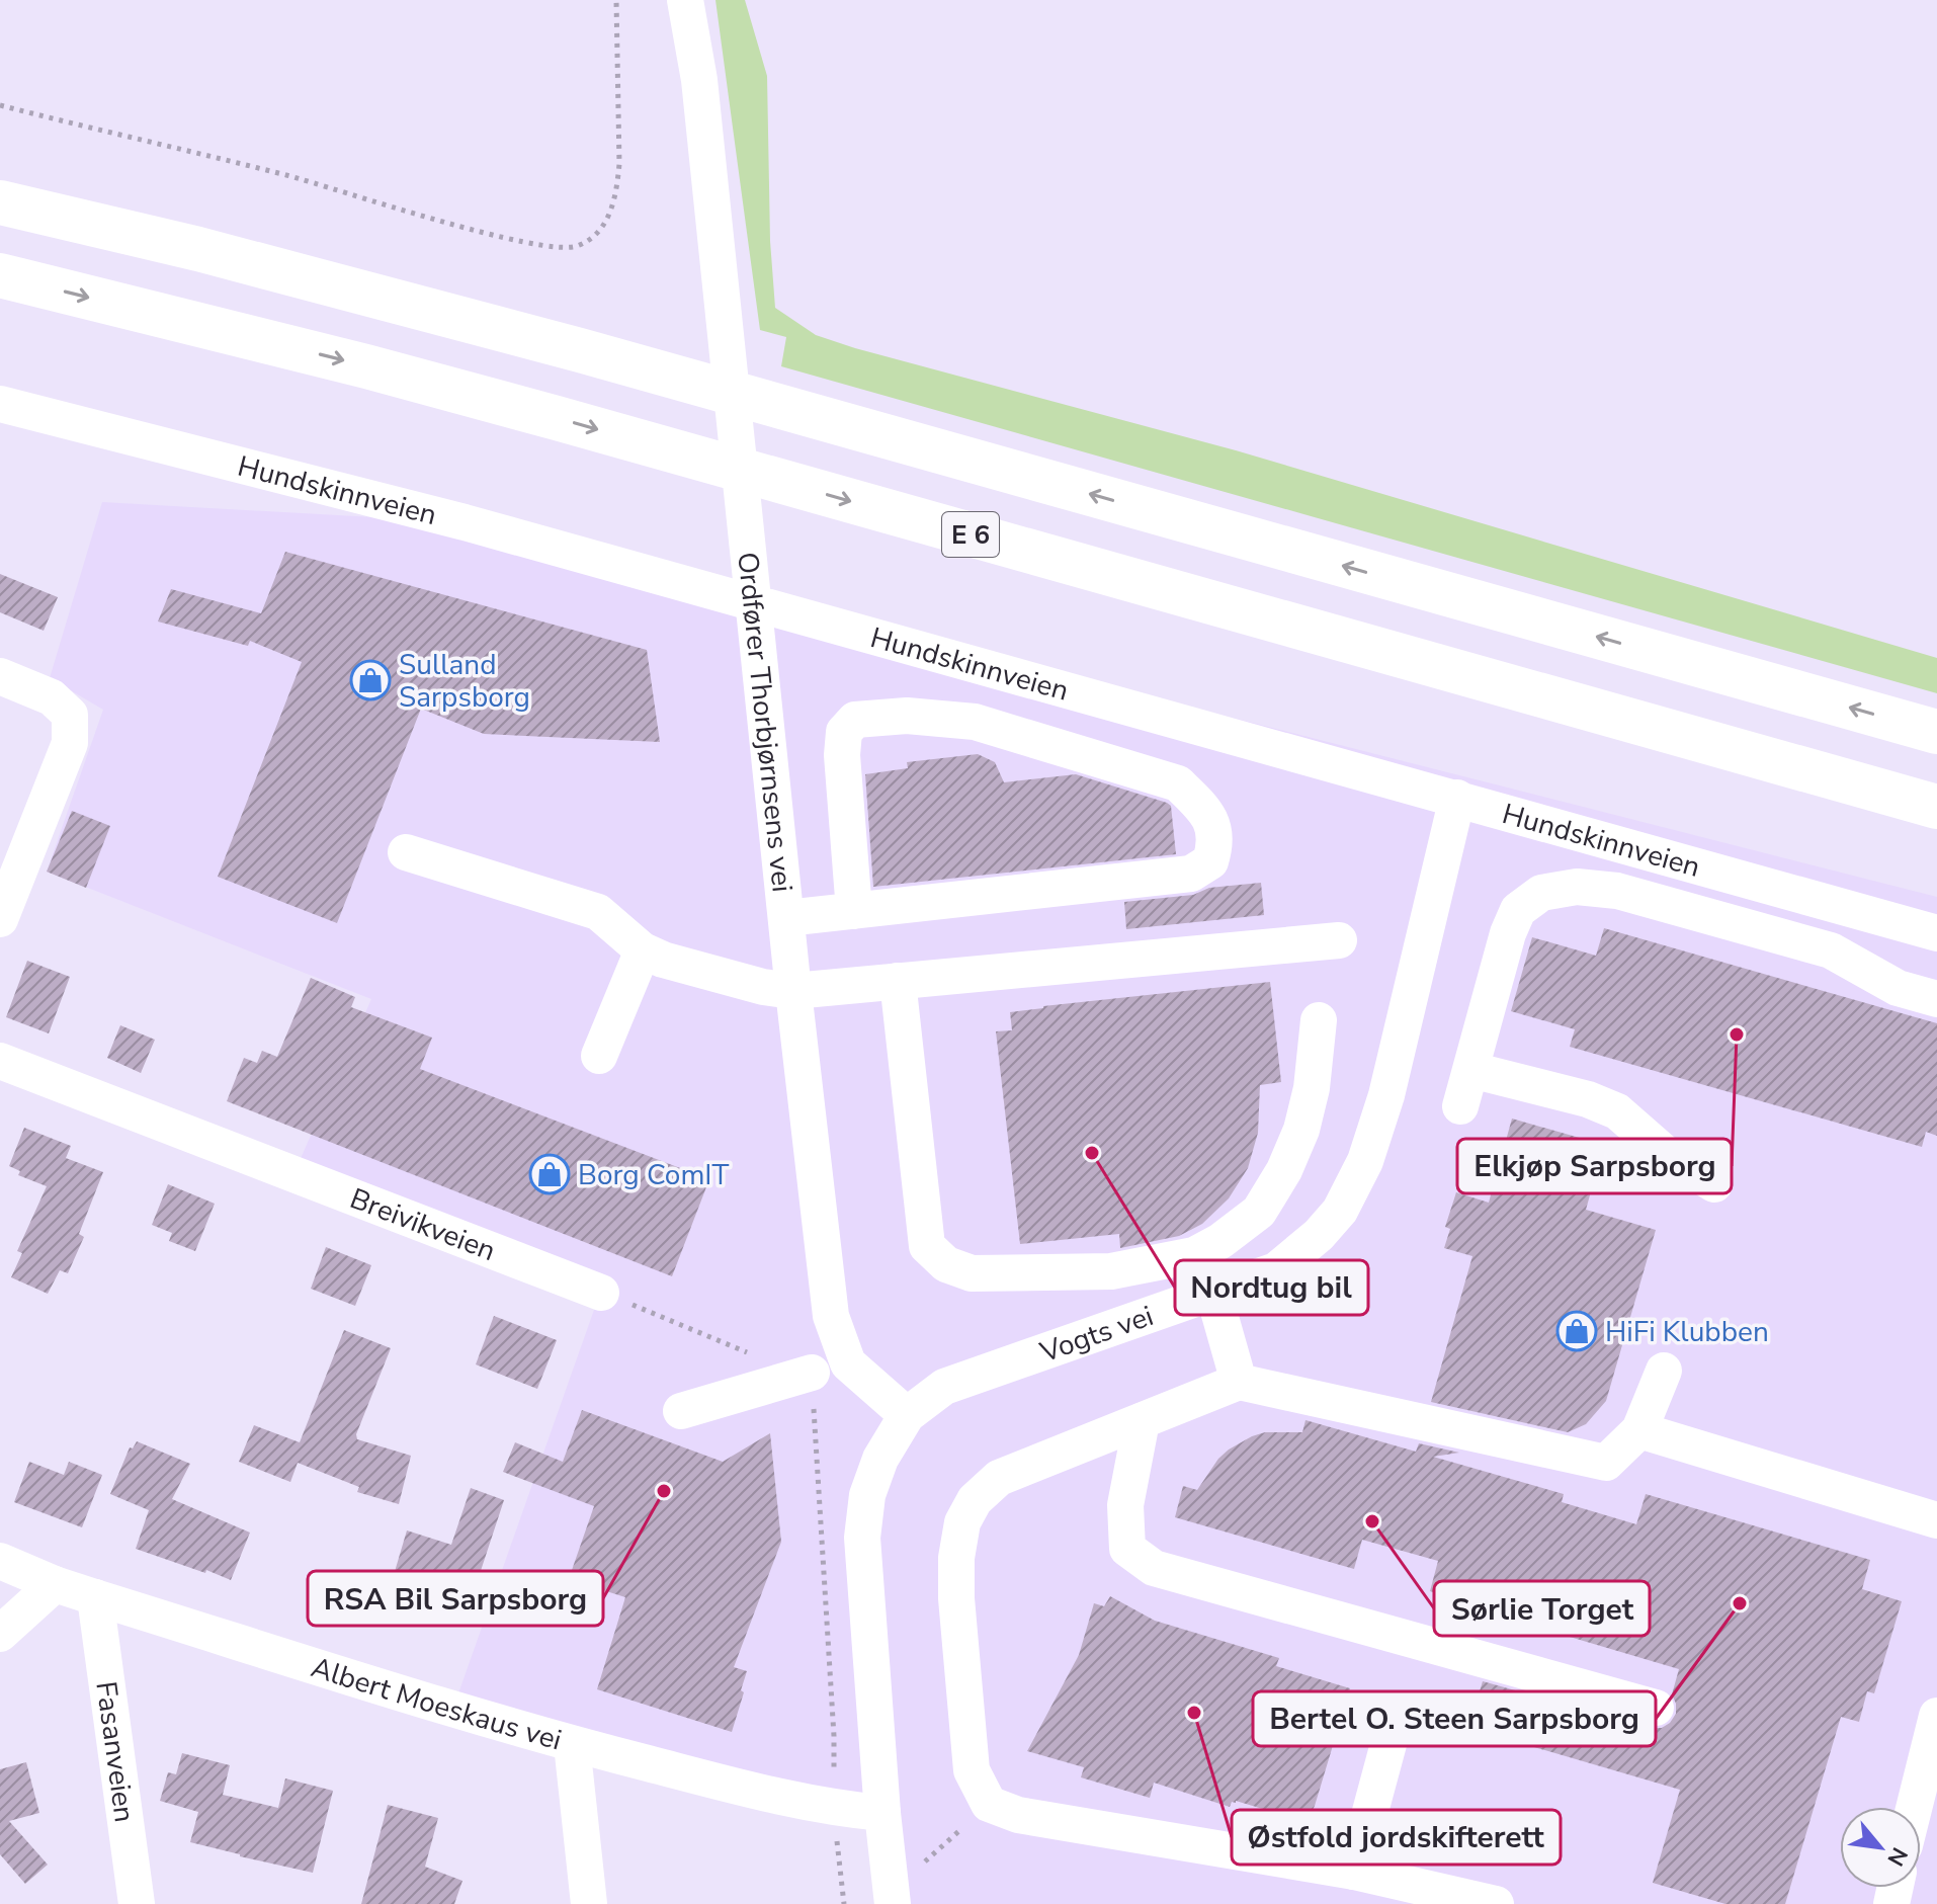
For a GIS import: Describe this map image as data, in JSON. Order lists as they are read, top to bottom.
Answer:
{
  "streets": {
    "highway": ["E 6"],
    "street": [
      "Hundskinnveien",
      "Ordfører Thorbjørnsens vei",
      "Breivikveien",
      "Vogts vei",
      "Albert Moeskaus vei",
      "Fasanveien"
    ]
  },
  "crossings": [
    ["Hundskinnveien", "Vogts vei"],
    ["Ordfører Thorbjørnsens vei", "Vogts vei"],
    ["Vogts vei", "Albert Moeskaus vei"],
    ["Albert Moeskaus vei", "Fasanveien"]
  ],
  "places": {
    "shop": ["Sulland Sarpsborg", "Borg ComIT", "HiFi Klubben"],
    "other": [
      "Elkjøp Sarpsborg",
      "Nordtug bil",
      "RSA Bil Sarpsborg",
      "Sørlie Torget",
      "Bertel O. Steen Sarpsborg",
      "Østfold jordskifterett"
    ]
  },
  "north": "bottom right"
}
